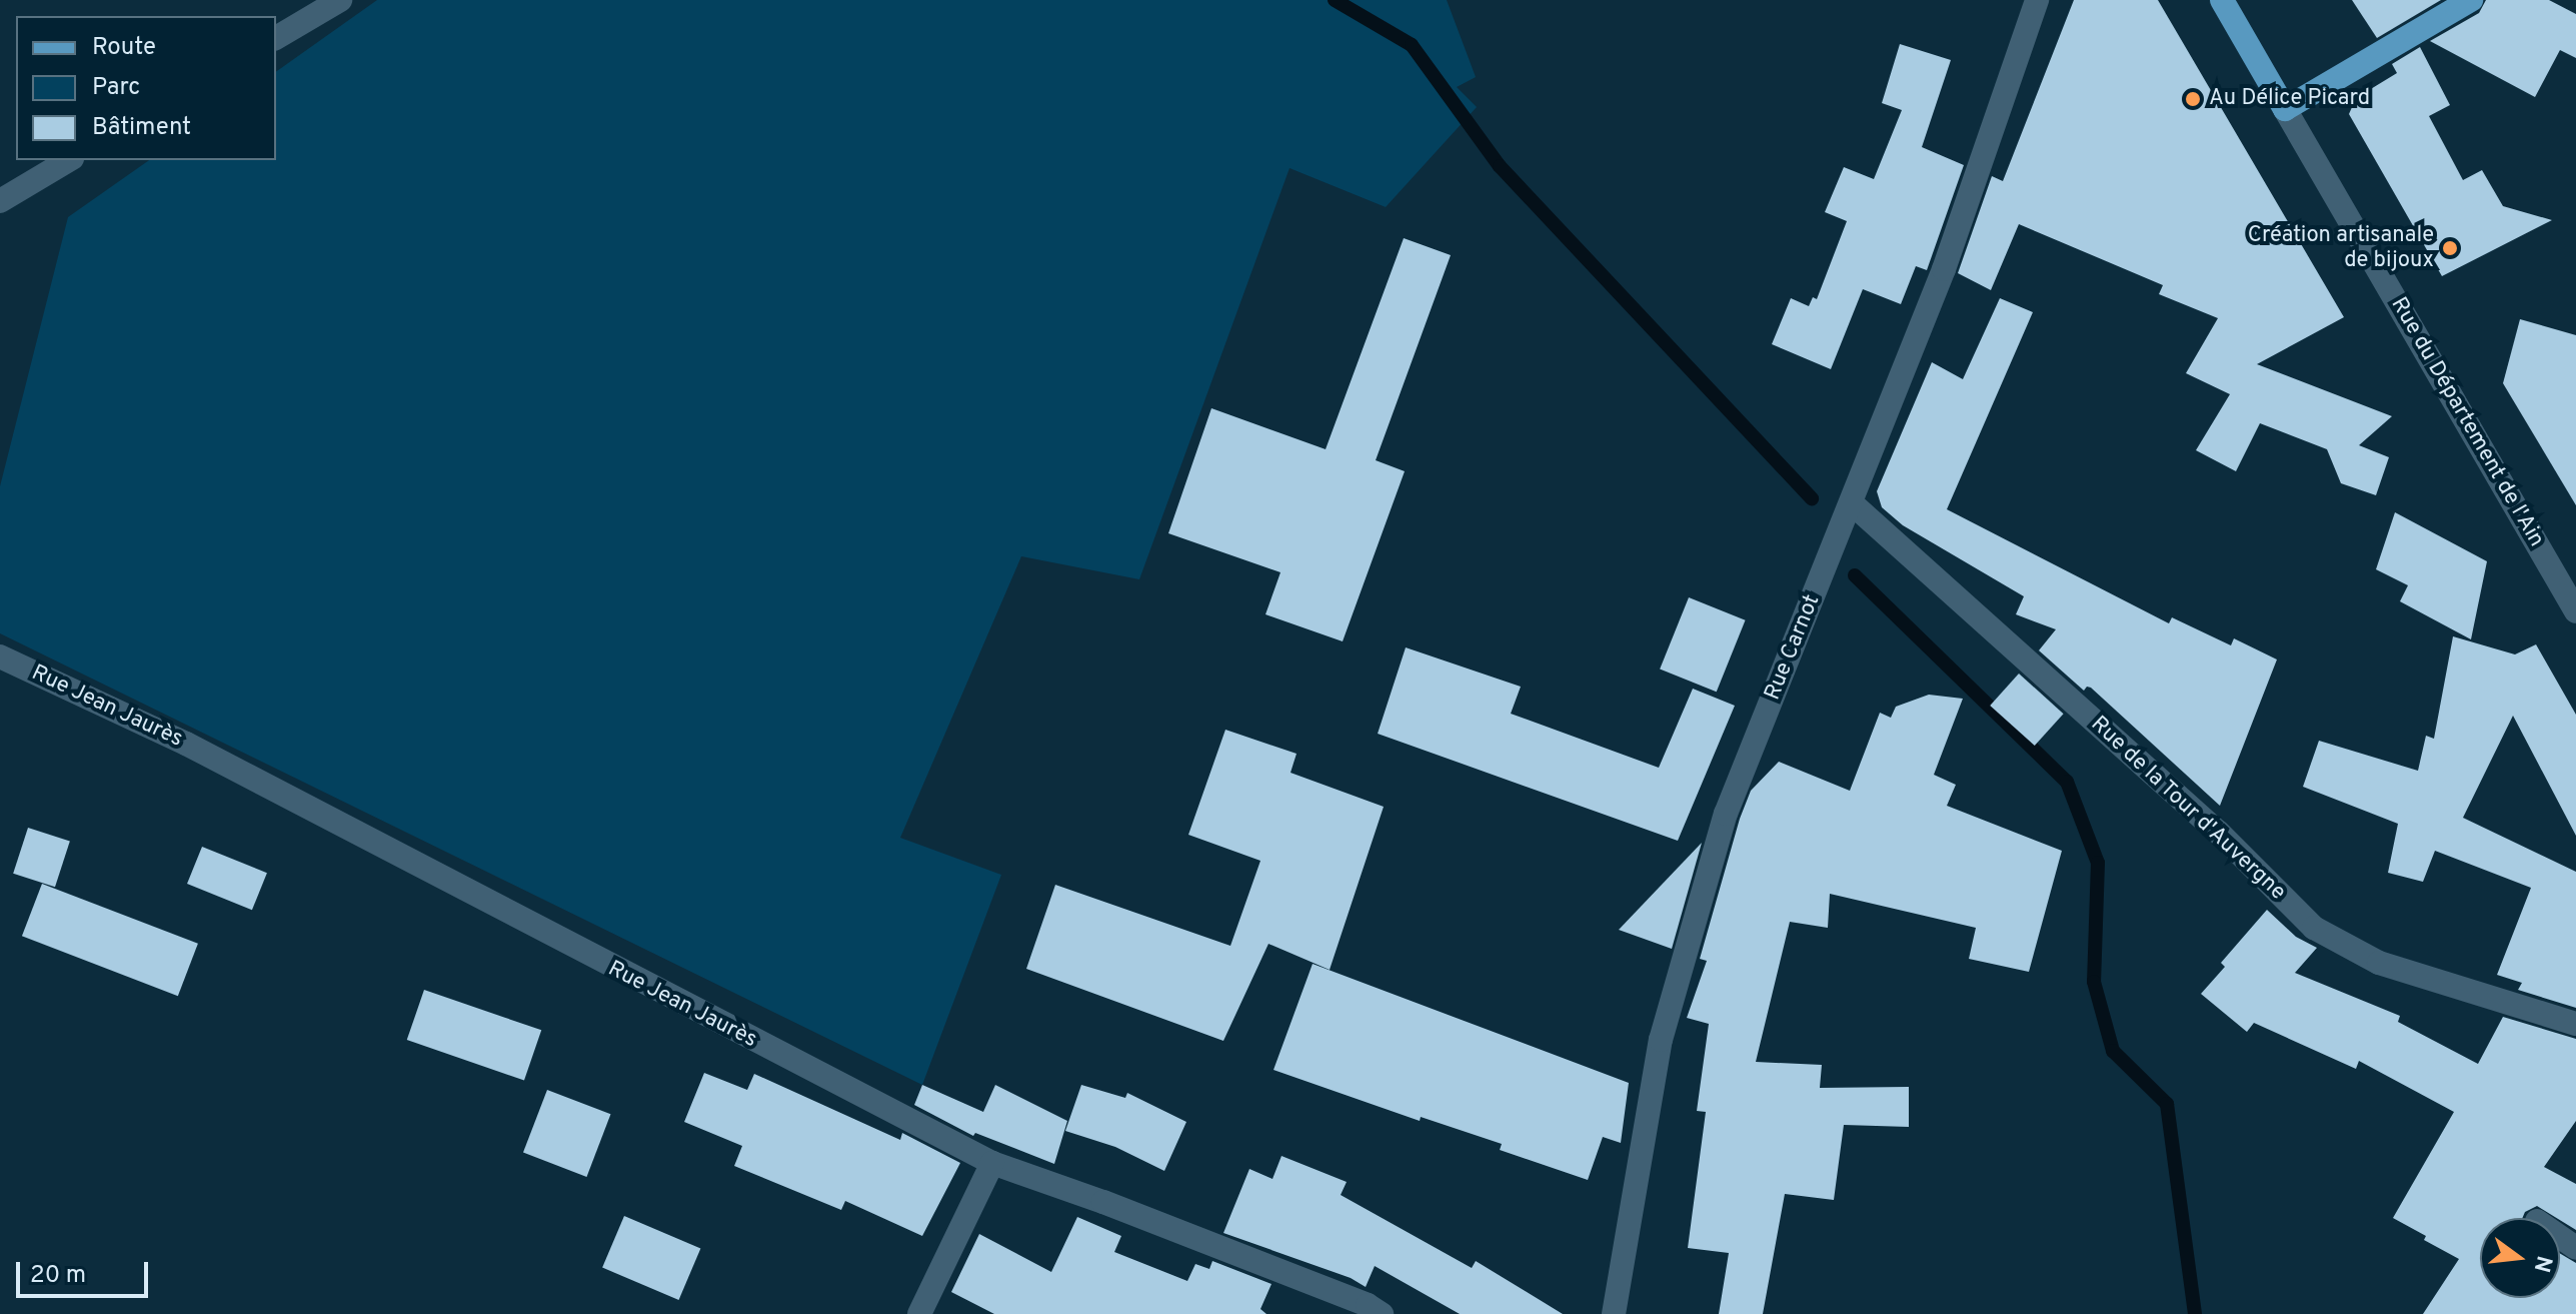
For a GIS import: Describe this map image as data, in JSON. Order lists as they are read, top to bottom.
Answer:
{
  "streets": {
    "street": [
      "Rue du Département de l'Ain",
      "Rue Carnot",
      "Rue Jean Jaurès",
      "Rue de la Tour d'Auvergne"
    ]
  },
  "crossings": [
    ["Rue Carnot", "Rue de la Tour d'Auvergne"]
  ],
  "places": ["Au Délice Picard", "Création artisanale de bijoux"],
  "legend": ["Route", "Parc", "Bâtiment"],
  "scale_bar": "20 m",
  "north": "right"
}
